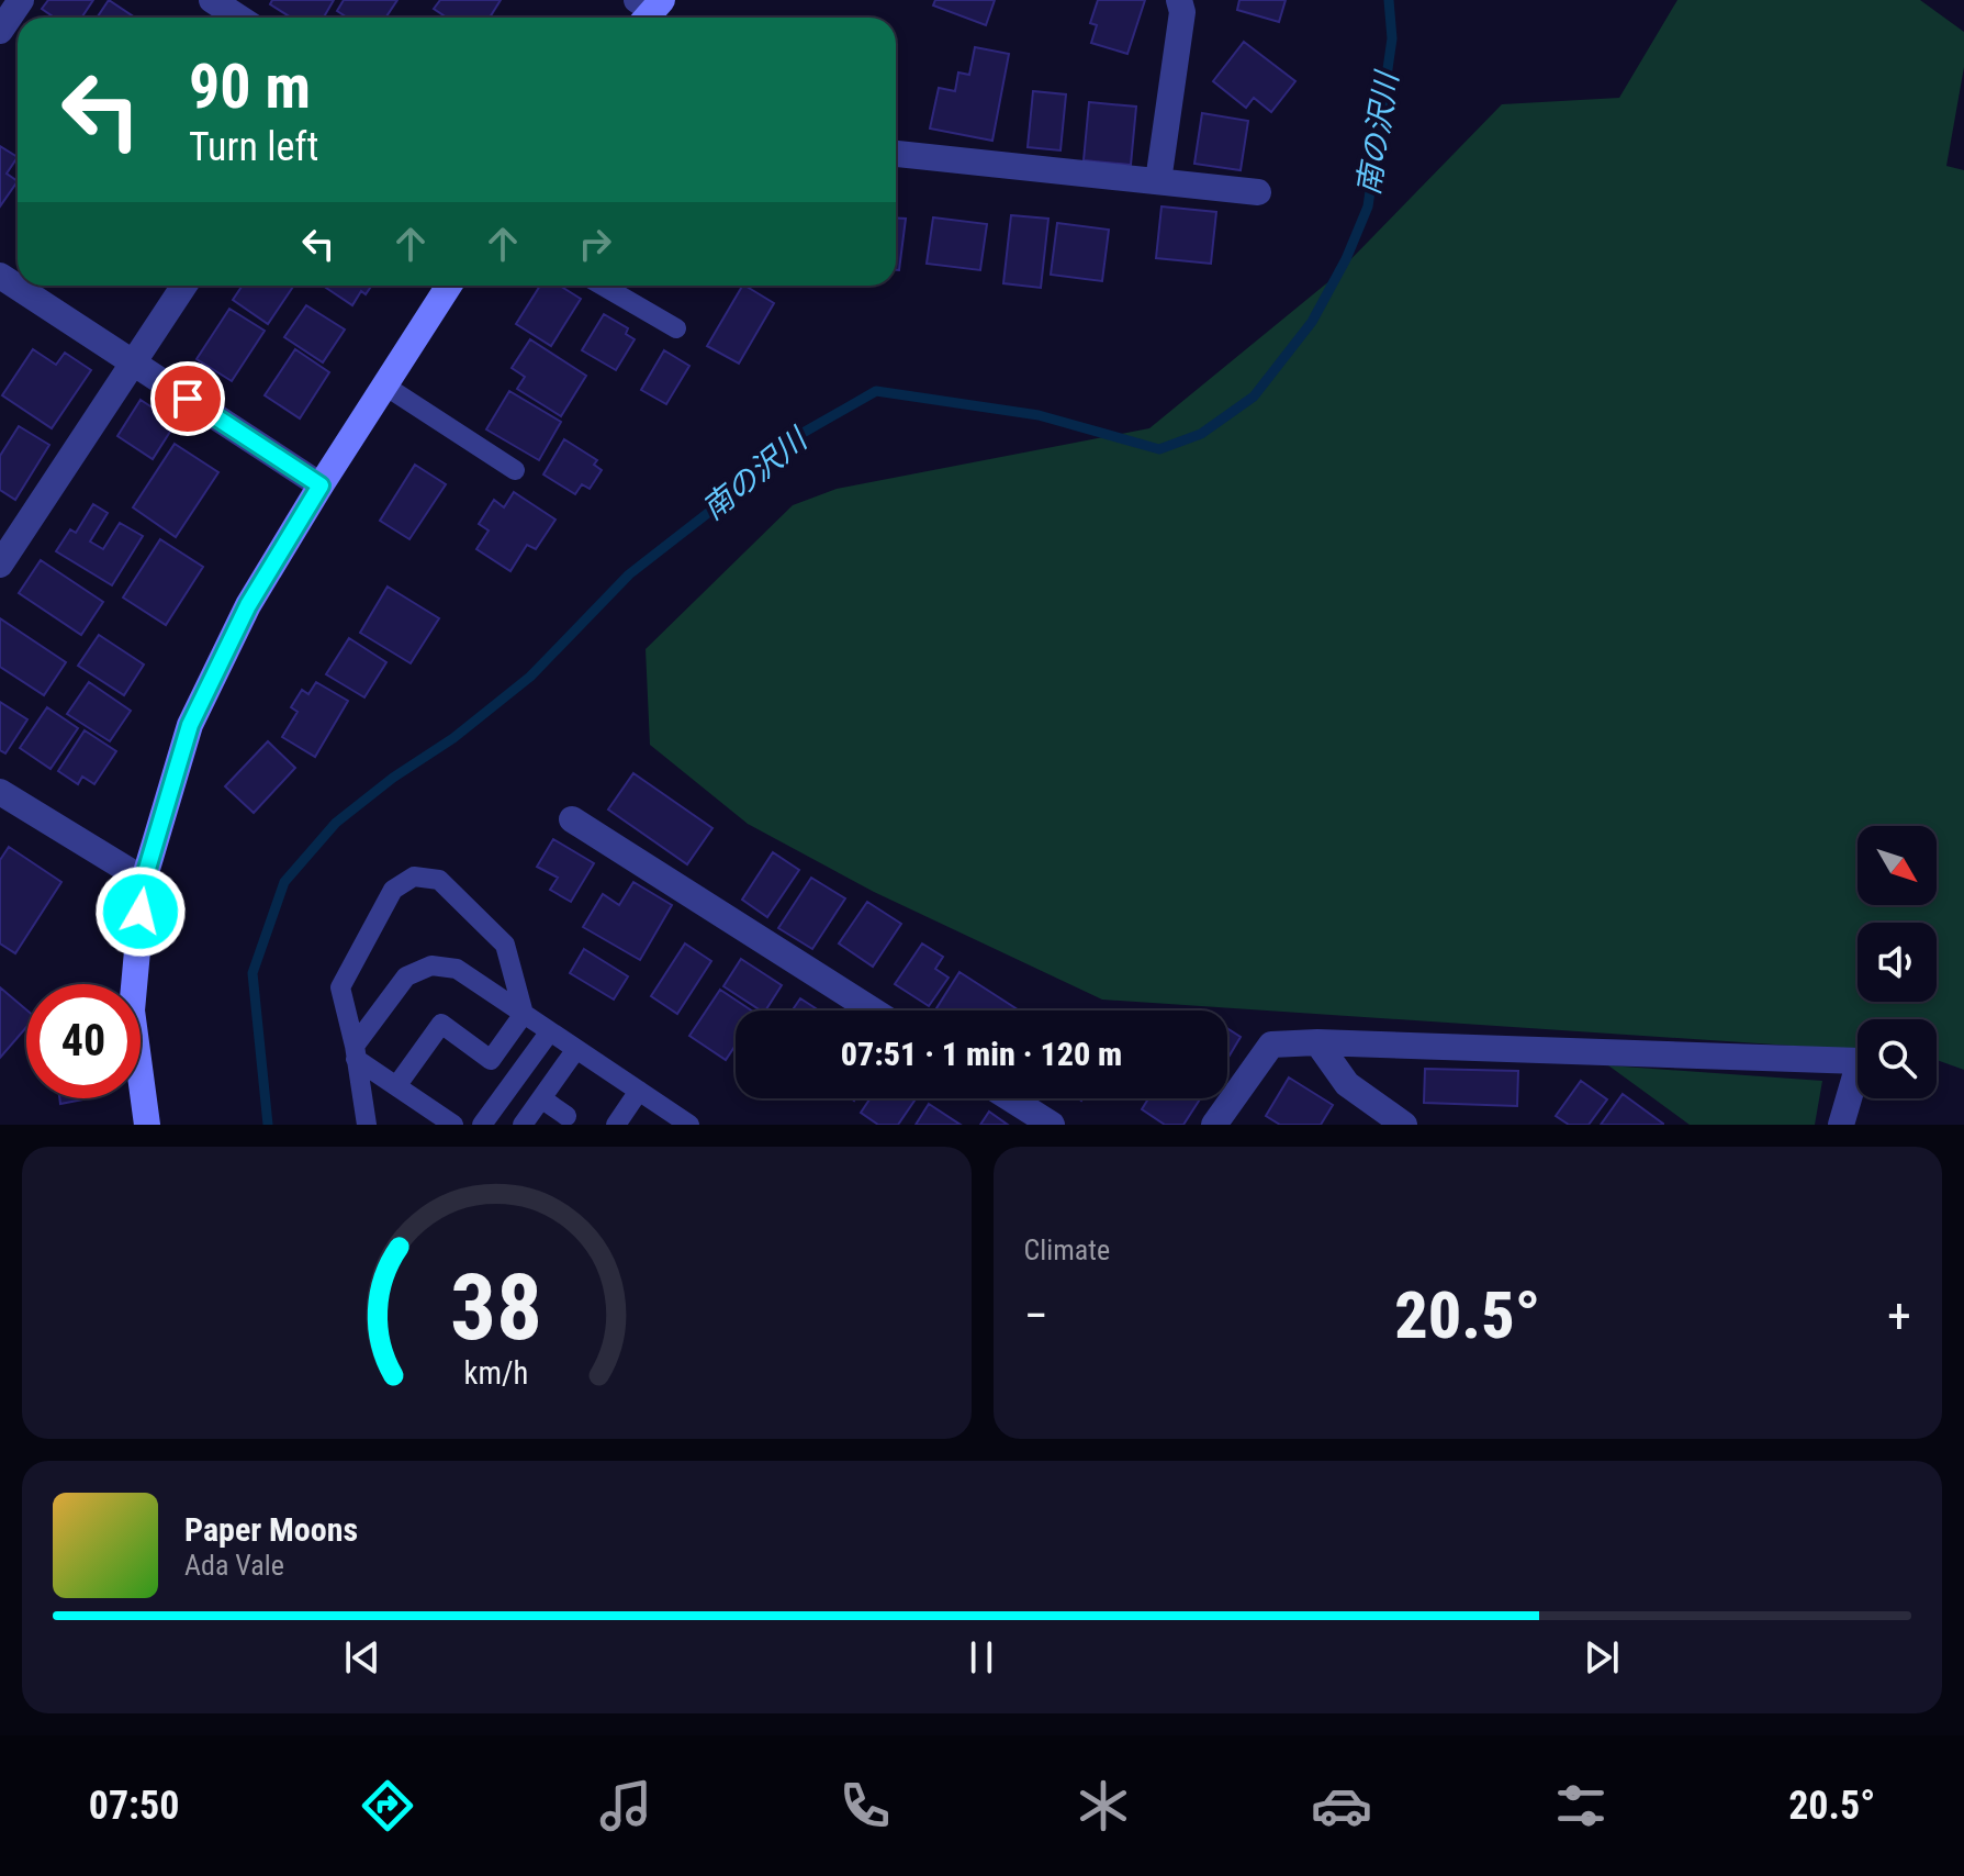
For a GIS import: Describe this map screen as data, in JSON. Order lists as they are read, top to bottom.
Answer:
{
  "water": ["南の沢川"],
  "north": "bottom right",
  "page": {
    "turn": ["90 m", "Turn left"],
    "limit": "40",
    "trip": "07:51 · 1 min · 120 m",
    "tile": "Climate",
    "heat": ["−", "20.5°", "+"],
    "song": ["Paper Moons", "Ada Vale"],
    "tabs": ["07:50", "20.5°"],
    "gauge": ["38", "km/h"]
  }
}
